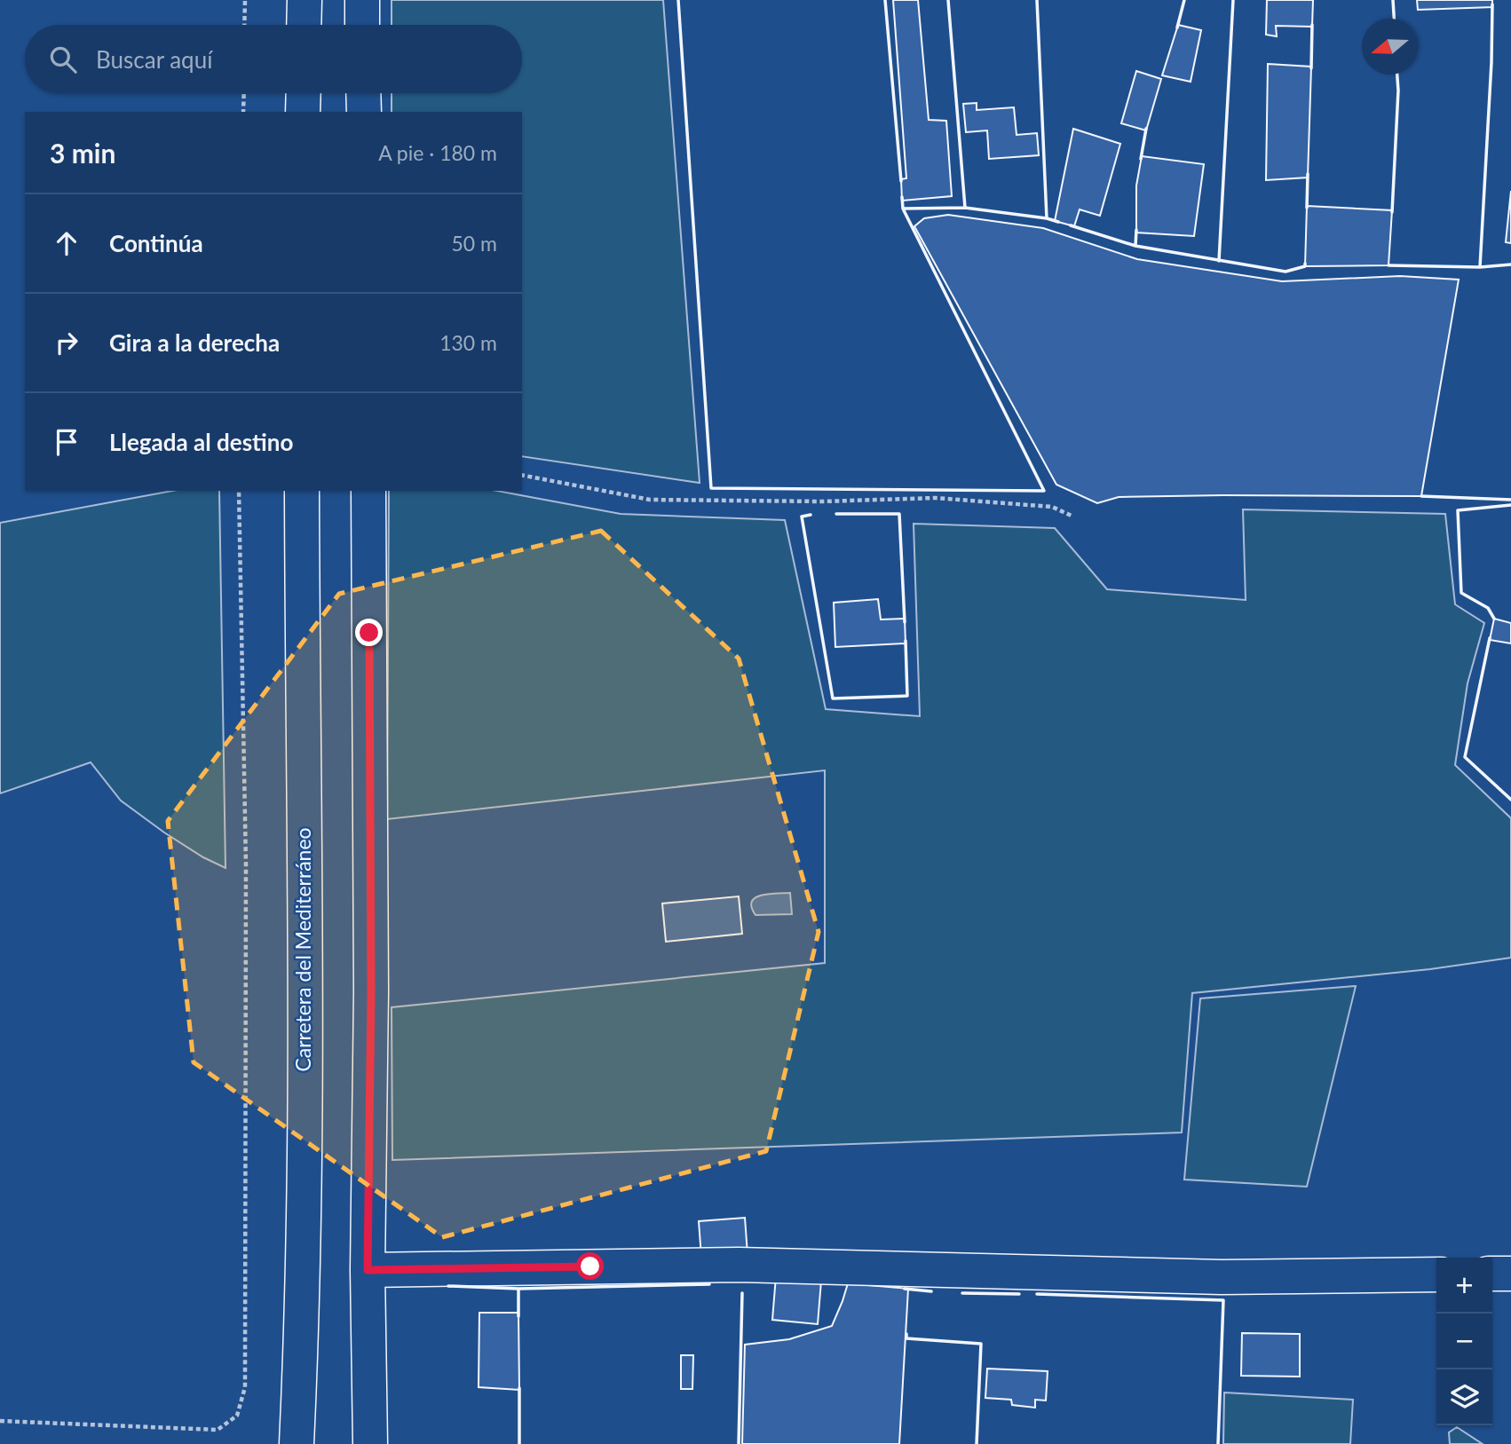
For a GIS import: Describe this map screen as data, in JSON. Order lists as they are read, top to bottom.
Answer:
{
  "streets": {
    "main road": ["Carretera del Mediterráneo"]
  },
  "north": "left",
  "page": {
    "search": "Buscar aquí",
    "heading": ["3 min", "A pie · 180 m"],
    "list": [
      ["Continúa", "50 m"],
      ["Gira a la derecha", "130 m"],
      "Llegada al destino"
    ],
    "map_buttons": ["+", "−"]
  }
}
